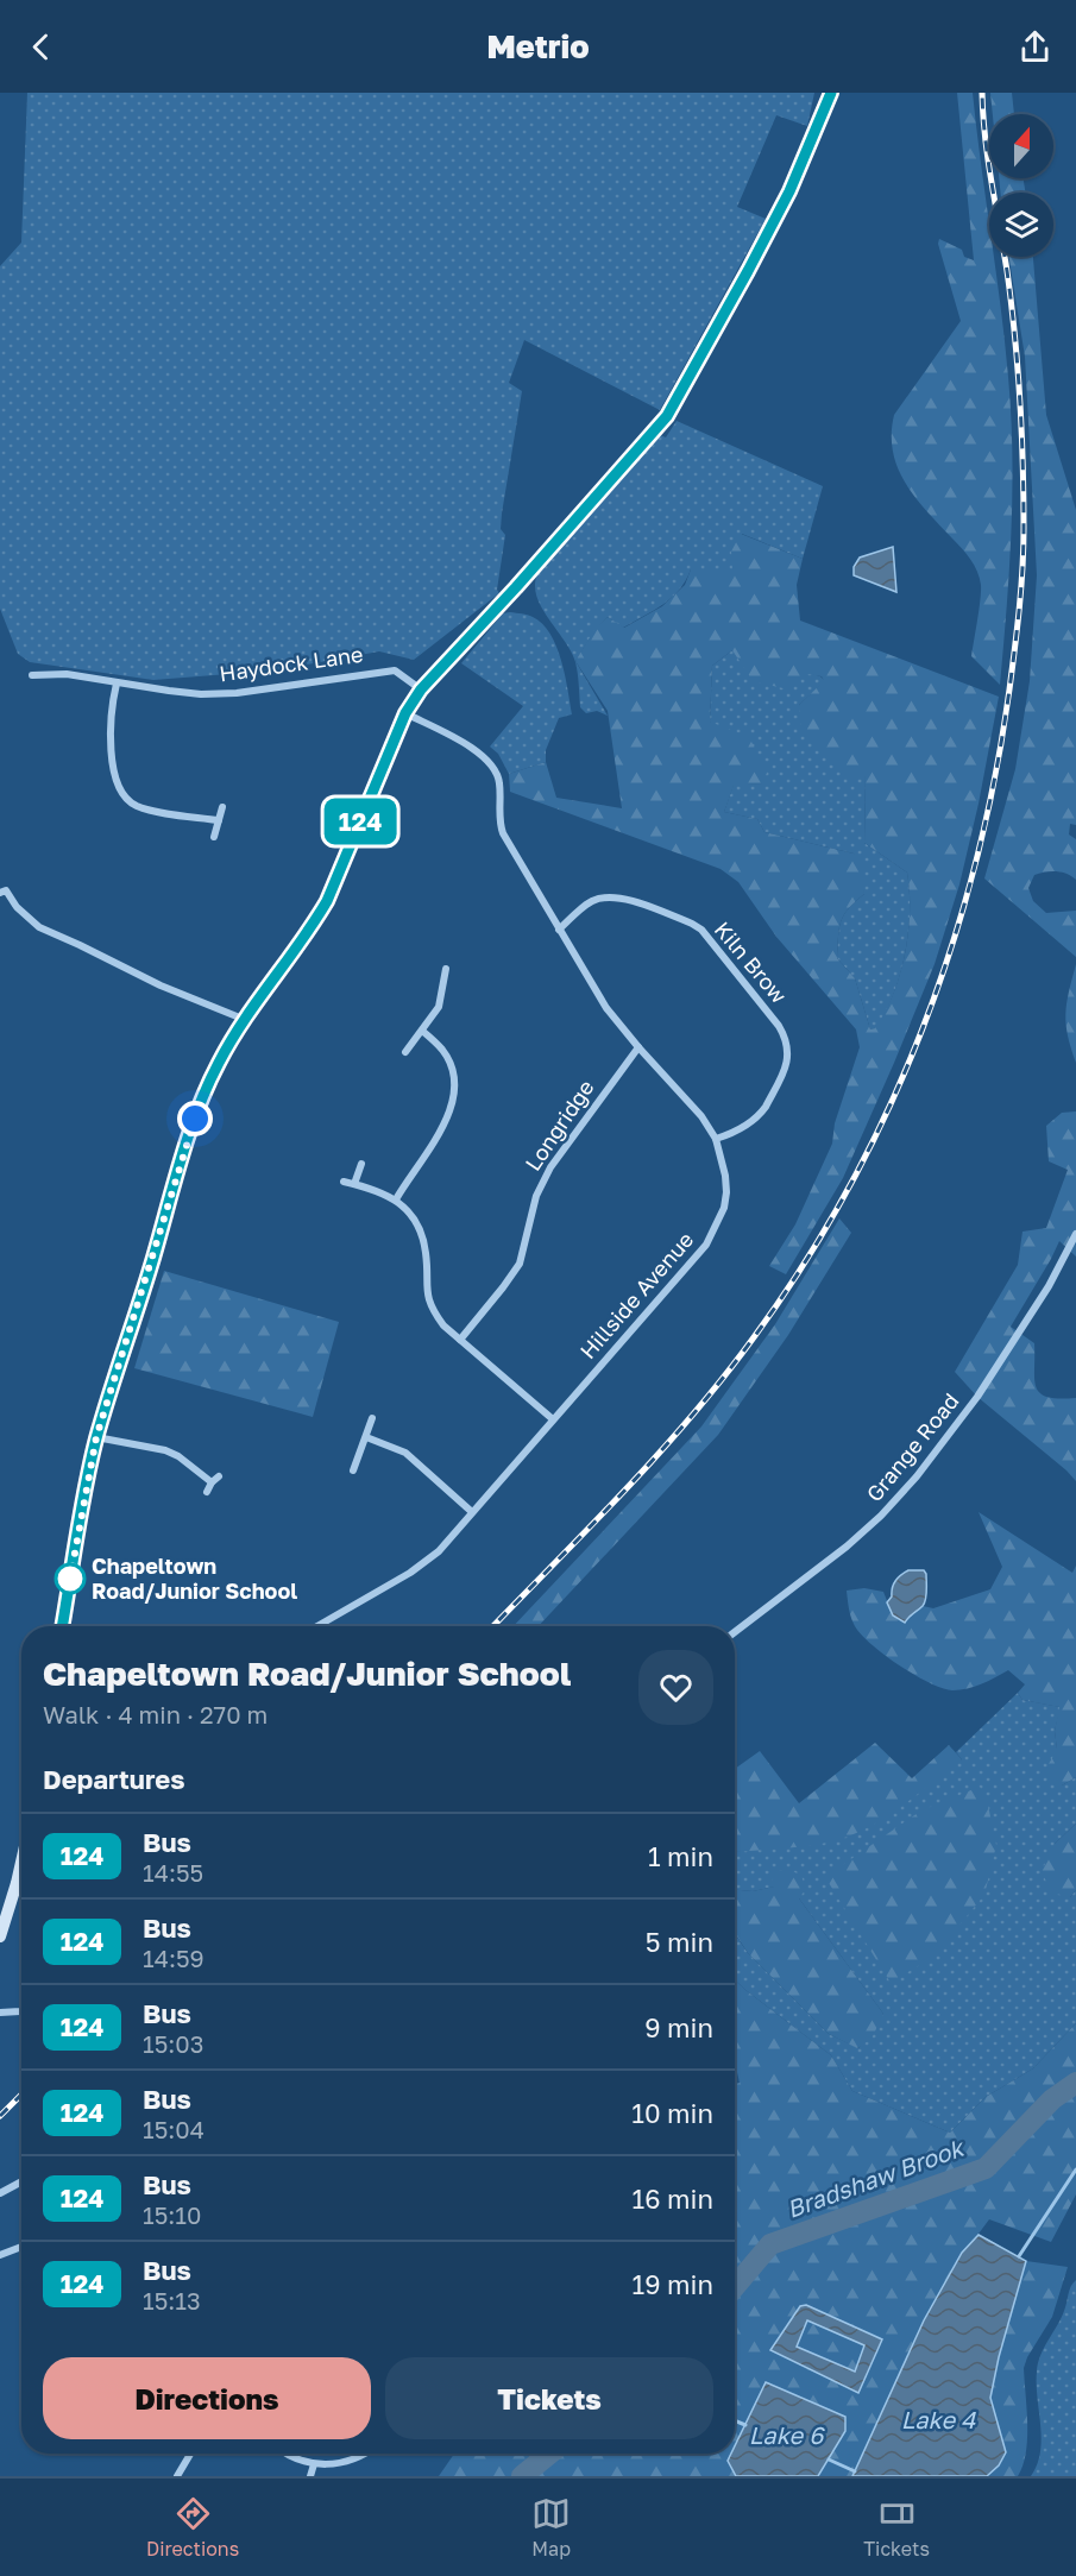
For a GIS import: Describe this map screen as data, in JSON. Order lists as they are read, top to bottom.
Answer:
{
  "streets": {
    "street": [
      "Haydock Lane",
      "Kiln Brow",
      "Longridge",
      "Hillside Avenue",
      "Grange Road"
    ]
  },
  "crossings": [
    ["Kiln Brow", "Hillside Avenue"],
    ["Longridge", "Hillside Avenue"]
  ],
  "water": ["Bradshaw Brook", "Lake 4", "Lake 6"],
  "places": ["Chapeltown Road/Junior School"],
  "lines": ["bus line 124"],
  "north": "top",
  "page": {
    "header": "Metrio",
    "on_map": "124",
    "heading": [
      ["Chapeltown Road/Junior School", "Walk · 4 min · 270 m"],
      "Departures"
    ],
    "list": [
      {
        "mark": "124",
        "name": "Bus",
        "note": "14:55",
        "value": "1 min"
      },
      {
        "mark": "124",
        "name": "Bus",
        "note": "14:59",
        "value": "5 min"
      },
      {
        "mark": "124",
        "name": "Bus",
        "note": "15:03",
        "value": "9 min"
      },
      {
        "mark": "124",
        "name": "Bus",
        "note": "15:04",
        "value": "10 min"
      },
      {
        "mark": "124",
        "name": "Bus",
        "note": "15:10",
        "value": "16 min"
      },
      {
        "mark": "124",
        "name": "Bus",
        "note": "15:13",
        "value": "19 min"
      }
    ],
    "buttons": ["Directions", "Tickets"],
    "tabs": ["Directions", "Map", "Tickets"]
  }
}
